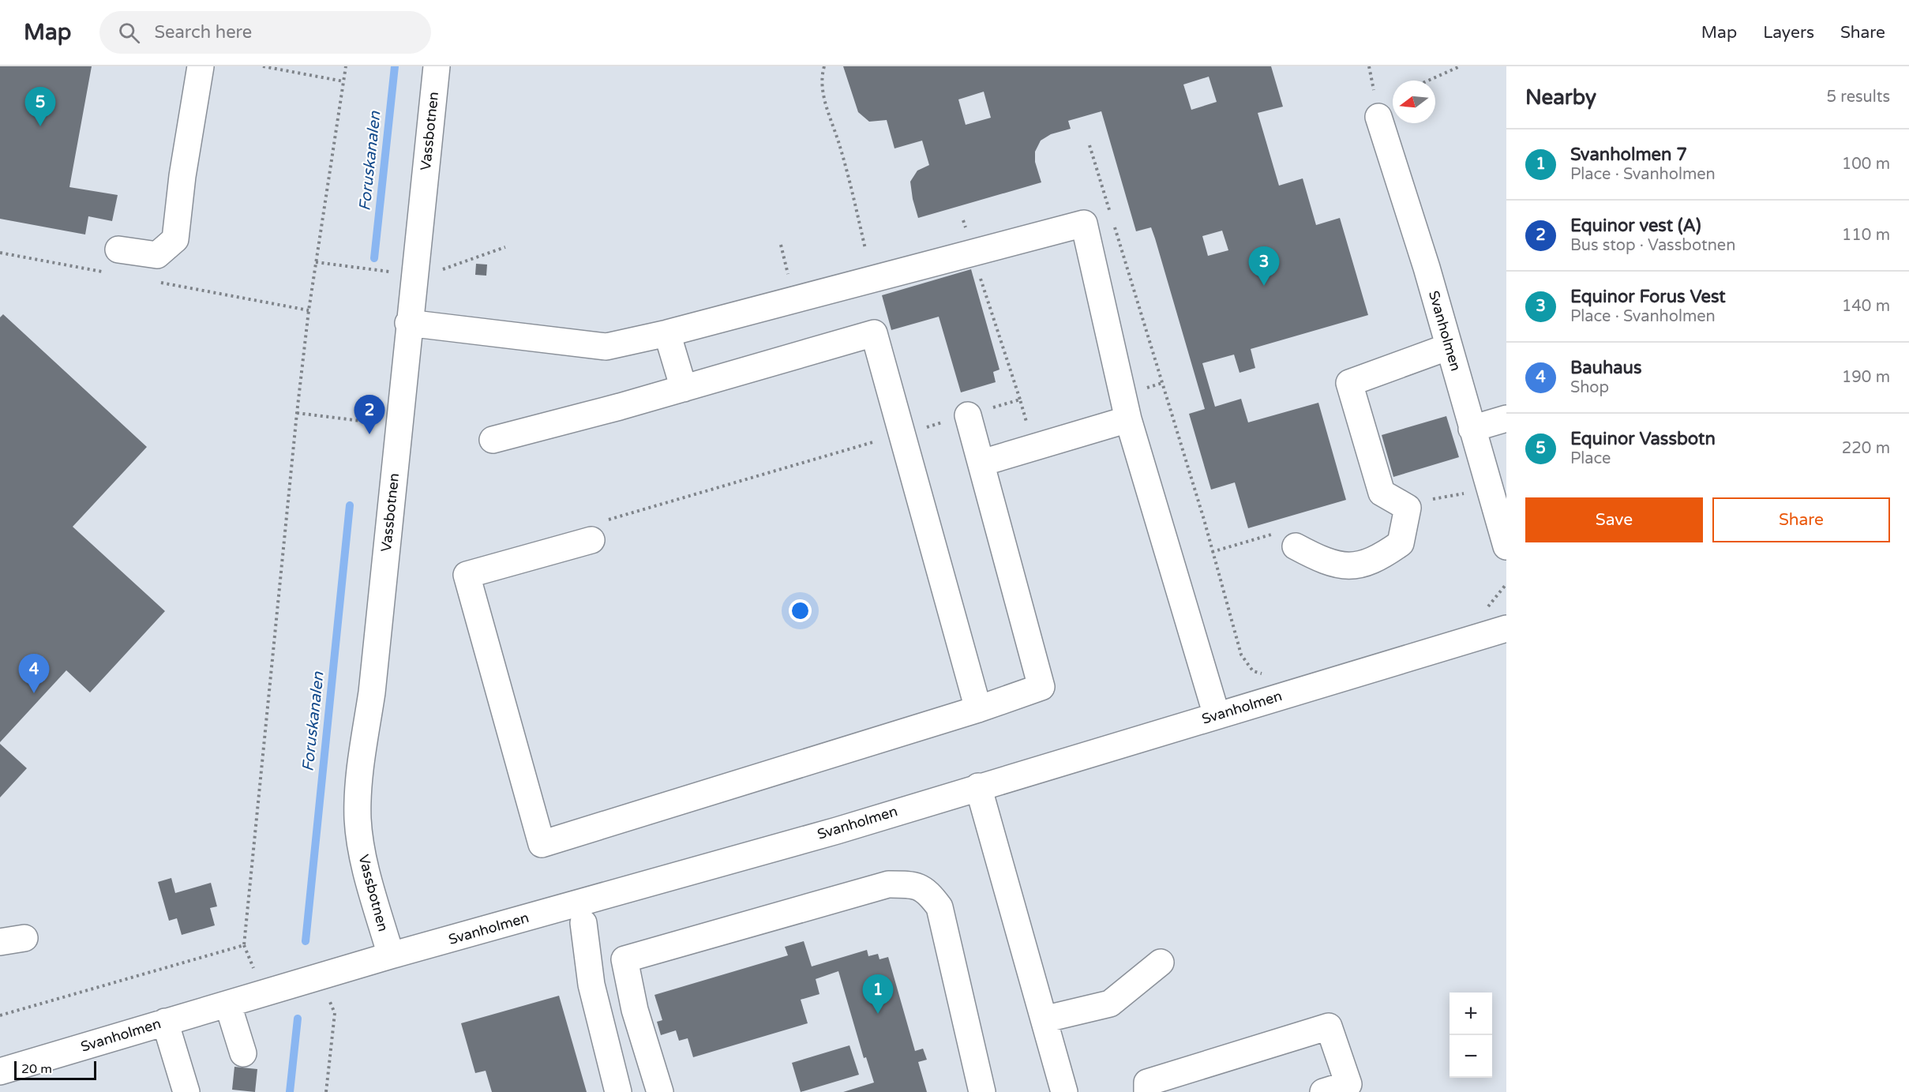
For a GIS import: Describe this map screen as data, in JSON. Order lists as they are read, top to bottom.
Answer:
{
  "streets": {
    "street": ["Vassbotnen", "Svanholmen"]
  },
  "crossings": [
    ["Vassbotnen", "Svanholmen"]
  ],
  "water": ["Foruskanalen"],
  "scale_bar": "20 m",
  "north": "left",
  "page": {
    "header": "Map",
    "search": "Search here",
    "nav": ["Map", "Layers", "Share"],
    "heading": ["Nearby", "5 results"],
    "pins": [
      "5",
      "3",
      "2",
      "4",
      "1"
    ],
    "list": [
      {
        "mark": "1",
        "name": "Svanholmen 7",
        "note": "Place · Svanholmen",
        "value": "100 m"
      },
      {
        "mark": "2",
        "name": "Equinor vest (A)",
        "note": "Bus stop · Vassbotnen",
        "value": "110 m"
      },
      {
        "mark": "3",
        "name": "Equinor Forus Vest",
        "note": "Place · Svanholmen",
        "value": "140 m"
      },
      {
        "mark": "4",
        "name": "Bauhaus",
        "note": "Shop",
        "value": "190 m"
      },
      {
        "mark": "5",
        "name": "Equinor Vassbotn",
        "note": "Place",
        "value": "220 m"
      }
    ],
    "buttons": ["Save", "Share"],
    "map_buttons": ["+", "−"],
    "scale": "20 m"
  }
}
